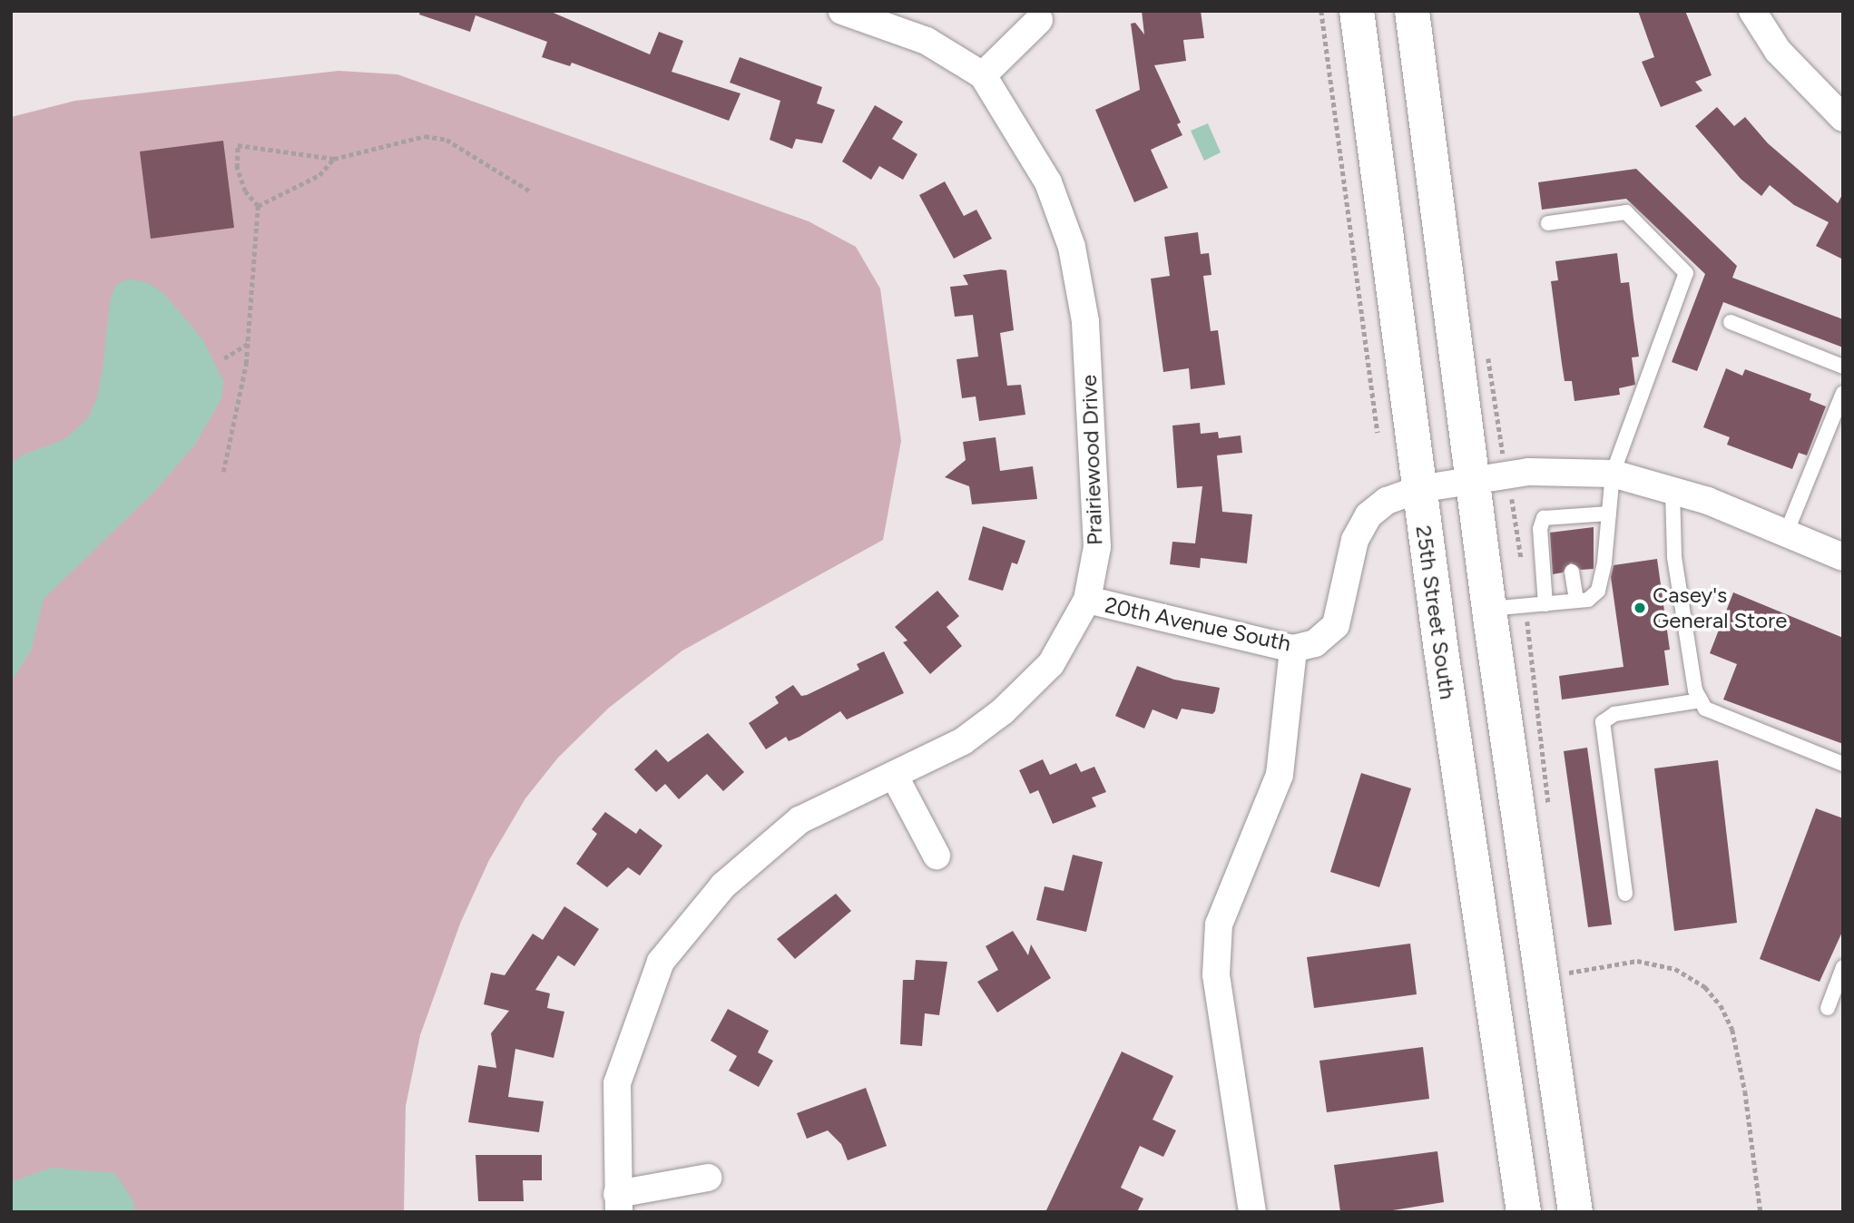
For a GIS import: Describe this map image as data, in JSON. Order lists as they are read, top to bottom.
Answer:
{
  "streets": {
    "main road": ["25th Street South"],
    "street": ["Prairiewood Drive", "20th Avenue South"]
  },
  "crossings": [
    ["Prairiewood Drive", "20th Avenue South"],
    ["25th Street South", "20th Avenue South"]
  ],
  "places": ["Casey's General Store"]
}
